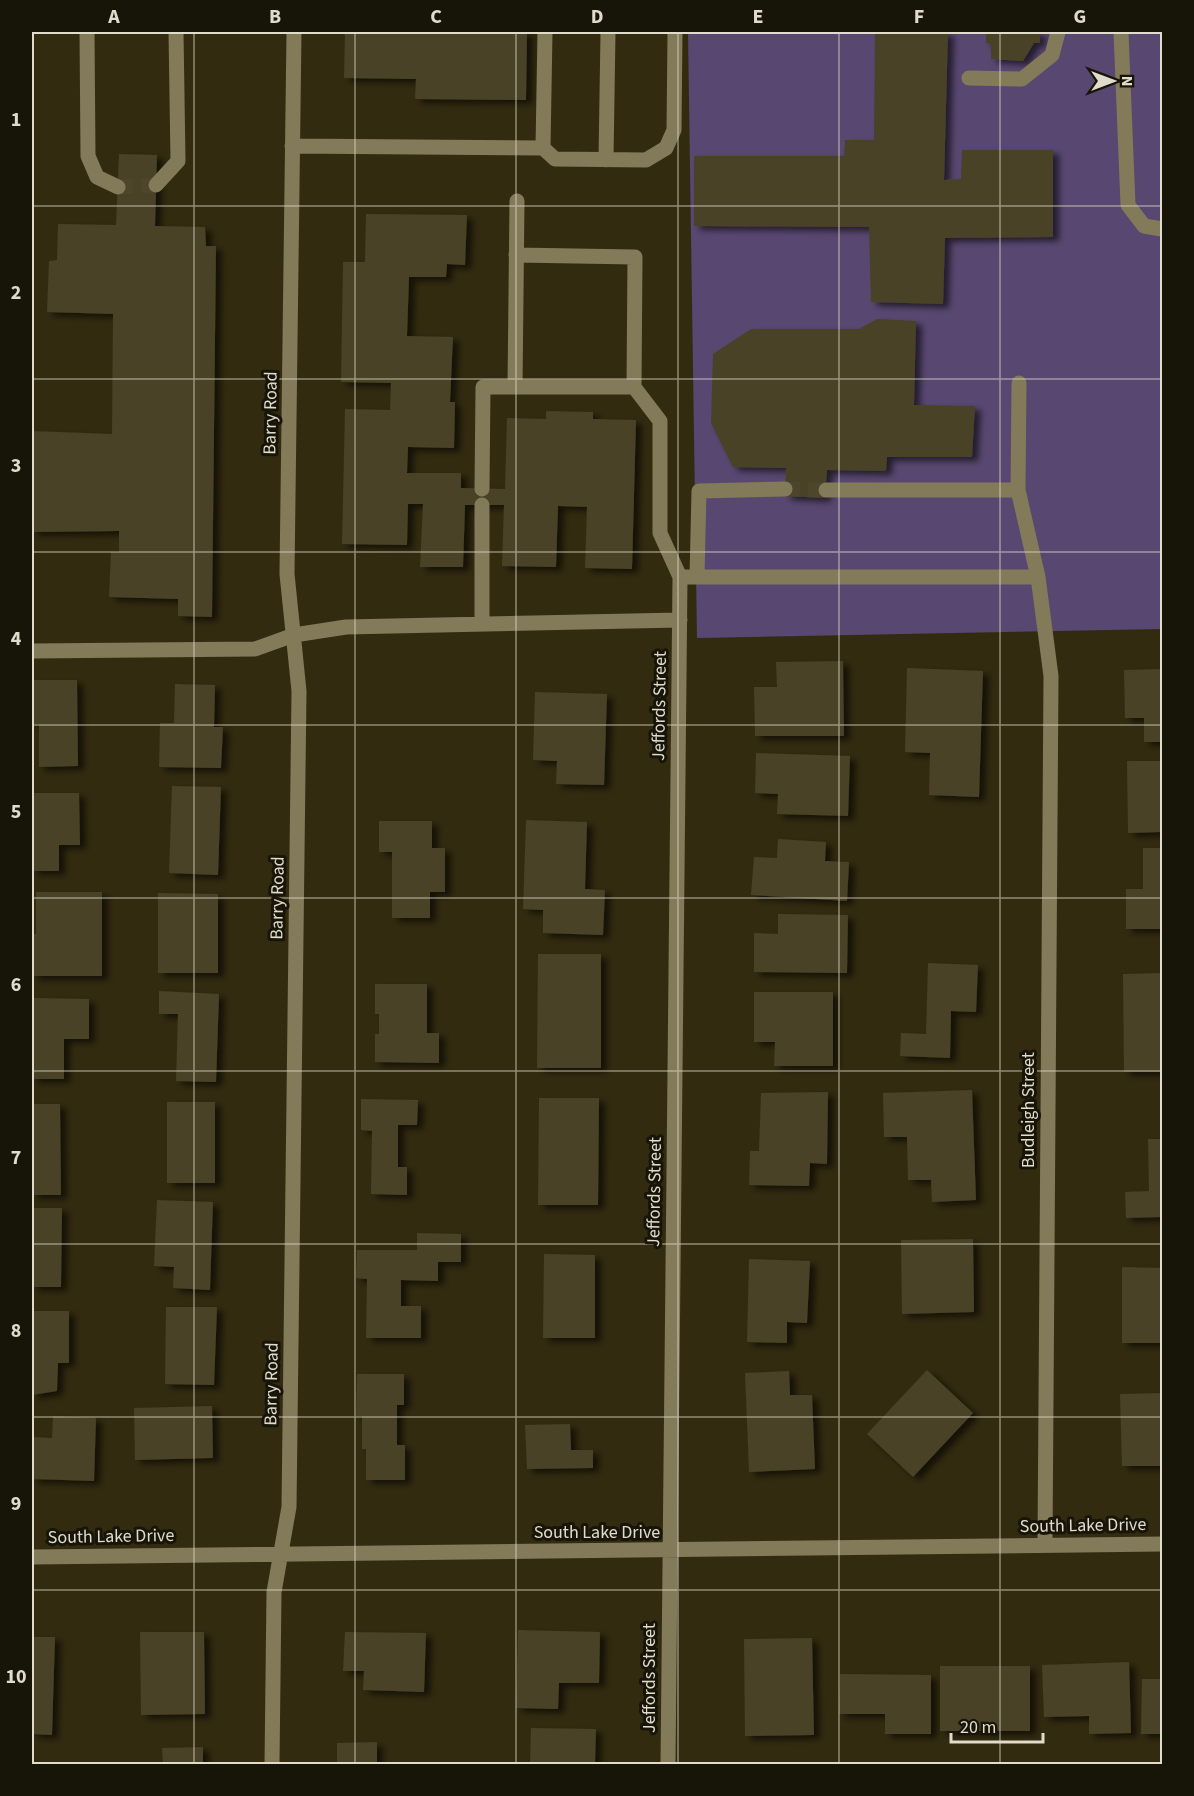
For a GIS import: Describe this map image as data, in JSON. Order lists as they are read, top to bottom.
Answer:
{
  "streets": {
    "street": [
      "Barry Road",
      "Jeffords Street",
      "Budleigh Street",
      "South Lake Drive"
    ]
  },
  "crossings": [
    ["Barry Road", "South Lake Drive"],
    ["Jeffords Street", "South Lake Drive"],
    ["Budleigh Street", "South Lake Drive"]
  ],
  "scale_bar": "20 m",
  "north": "right",
  "grid": {
    "columns": [
      "A",
      "B",
      "C",
      "D",
      "E",
      "F",
      "G"
    ],
    "rows": [
      "1",
      "2",
      "3",
      "4",
      "5",
      "6",
      "7",
      "8",
      "9",
      "10"
    ]
  }
}
